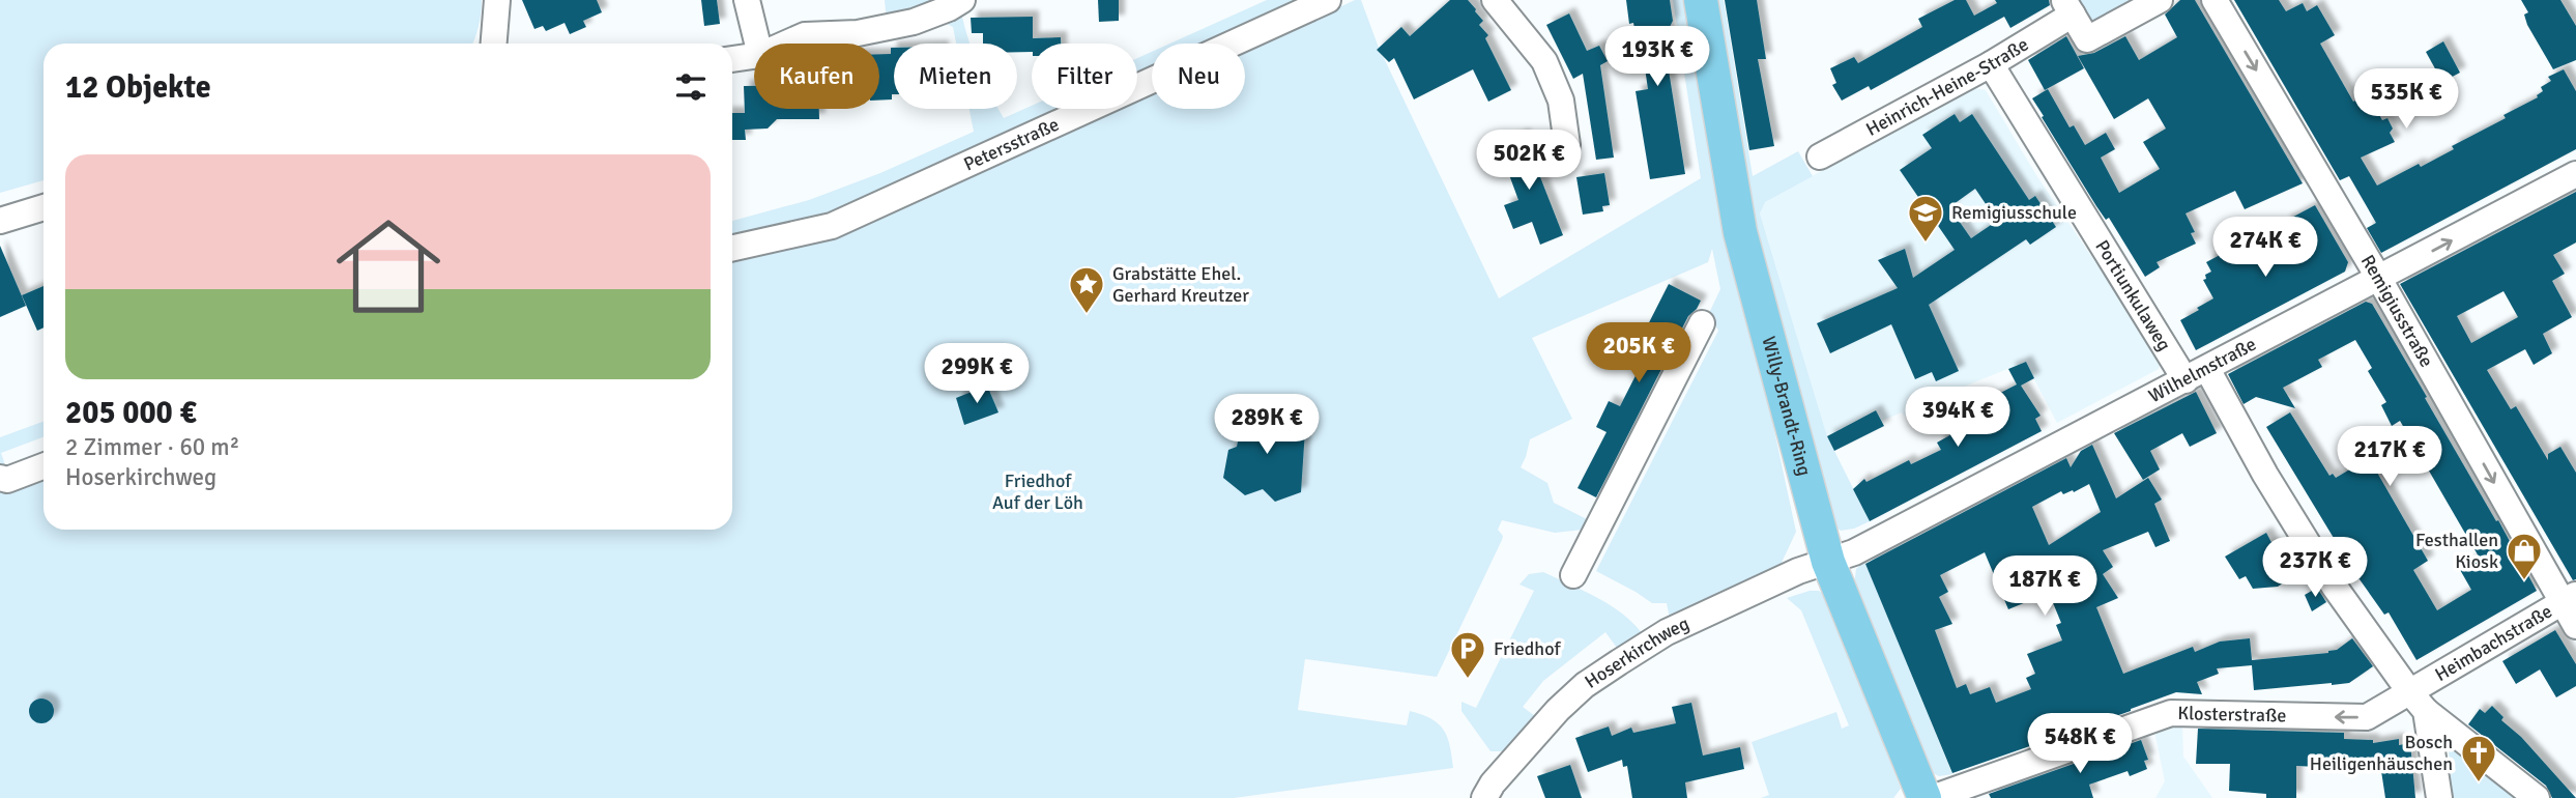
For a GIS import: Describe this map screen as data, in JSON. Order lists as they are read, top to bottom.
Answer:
{
  "streets": {
    "main road": ["Willy-Brandt-Ring"],
    "street": [
      "Heinrich-Heine-Straße",
      "Petersstraße",
      "Portiunkulaweg",
      "Remigiusstraße",
      "Wilhelmstraße",
      "Heimbachstraße",
      "Hoserkirchweg",
      "Klosterstraße"
    ]
  },
  "crossings": [
    ["Heinrich-Heine-Straße", "Portiunkulaweg"],
    ["Portiunkulaweg", "Wilhelmstraße"],
    ["Portiunkulaweg", "Heimbachstraße"],
    ["Portiunkulaweg", "Klosterstraße"],
    ["Remigiusstraße", "Wilhelmstraße"],
    ["Remigiusstraße", "Heimbachstraße"],
    ["Wilhelmstraße", "Willy-Brandt-Ring"],
    ["Wilhelmstraße", "Hoserkirchweg"],
    ["Willy-Brandt-Ring", "Hoserkirchweg"],
    ["Heimbachstraße", "Klosterstraße"]
  ],
  "one_way": ["Remigiusstraße", "Klosterstraße"],
  "parks": ["Friedhof Auf der Löh"],
  "places": {
    "school or university": ["Remigiusschule"],
    "place": ["Grabstätte Ehel. Gerhard Kreutzer"],
    "shop": ["Festhallen Kiosk"],
    "parking": ["Friedhof"],
    "church": ["Bosch Heiligenhäuschen"]
  },
  "page": {
    "price": [
      "193K €",
      "535K €",
      "502K €",
      "274K €",
      "205K €",
      "299K €",
      "394K €",
      "289K €",
      "217K €",
      "237K €",
      "187K €",
      "548K €"
    ],
    "chip": [
      "Kaufen",
      "Mieten",
      "Filter",
      "Neu"
    ],
    "heading": "12 Objekte",
    "list": [
      {
        "name": "205 000 €",
        "note": "2 Zimmer · 60 m² · Hoserkirchweg"
      }
    ]
  }
}
